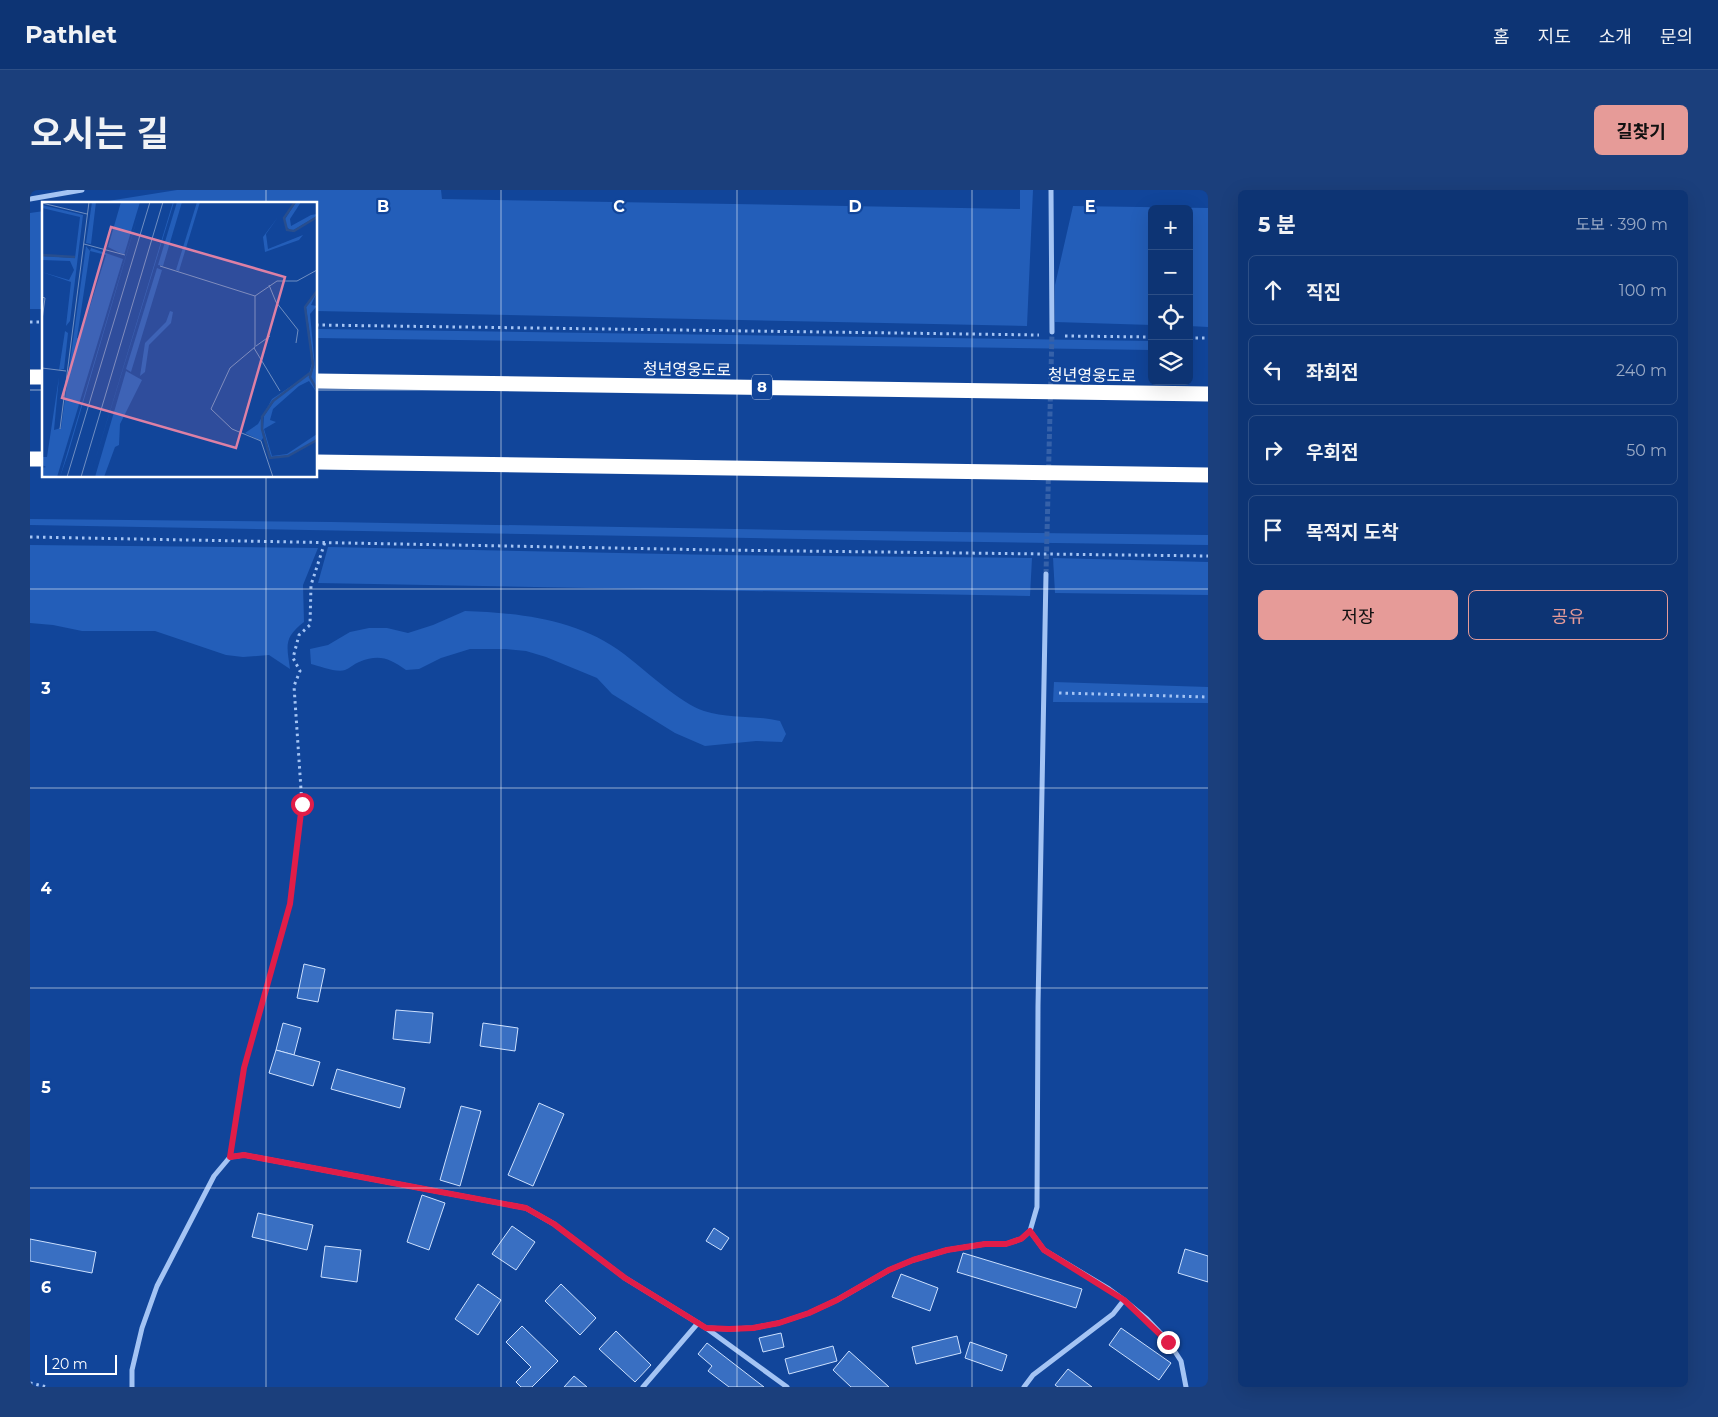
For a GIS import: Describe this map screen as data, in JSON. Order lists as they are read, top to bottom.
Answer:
{
  "streets": {
    "highway": ["청년영웅도로", "8"]
  },
  "scale_bar": "20 m",
  "page": {
    "header": "Pathlet",
    "nav": [
      "홈",
      "지도",
      "소개",
      "문의"
    ],
    "title": "오시는 길",
    "buttons": [
      "길찾기",
      ["저장", "공유"]
    ],
    "heading": ["5 분", "도보 · 390 m"],
    "map_buttons": ["+", "−"],
    "list": [
      ["직진", "100 m"],
      ["좌회전", "240 m"],
      ["우회전", "50 m"],
      "목적지 도착"
    ],
    "scale": "20 m"
  },
  "grid": {
    "columns": [
      "B",
      "C",
      "D",
      "E"
    ],
    "rows": [
      "3",
      "4",
      "5",
      "6"
    ]
  }
}
